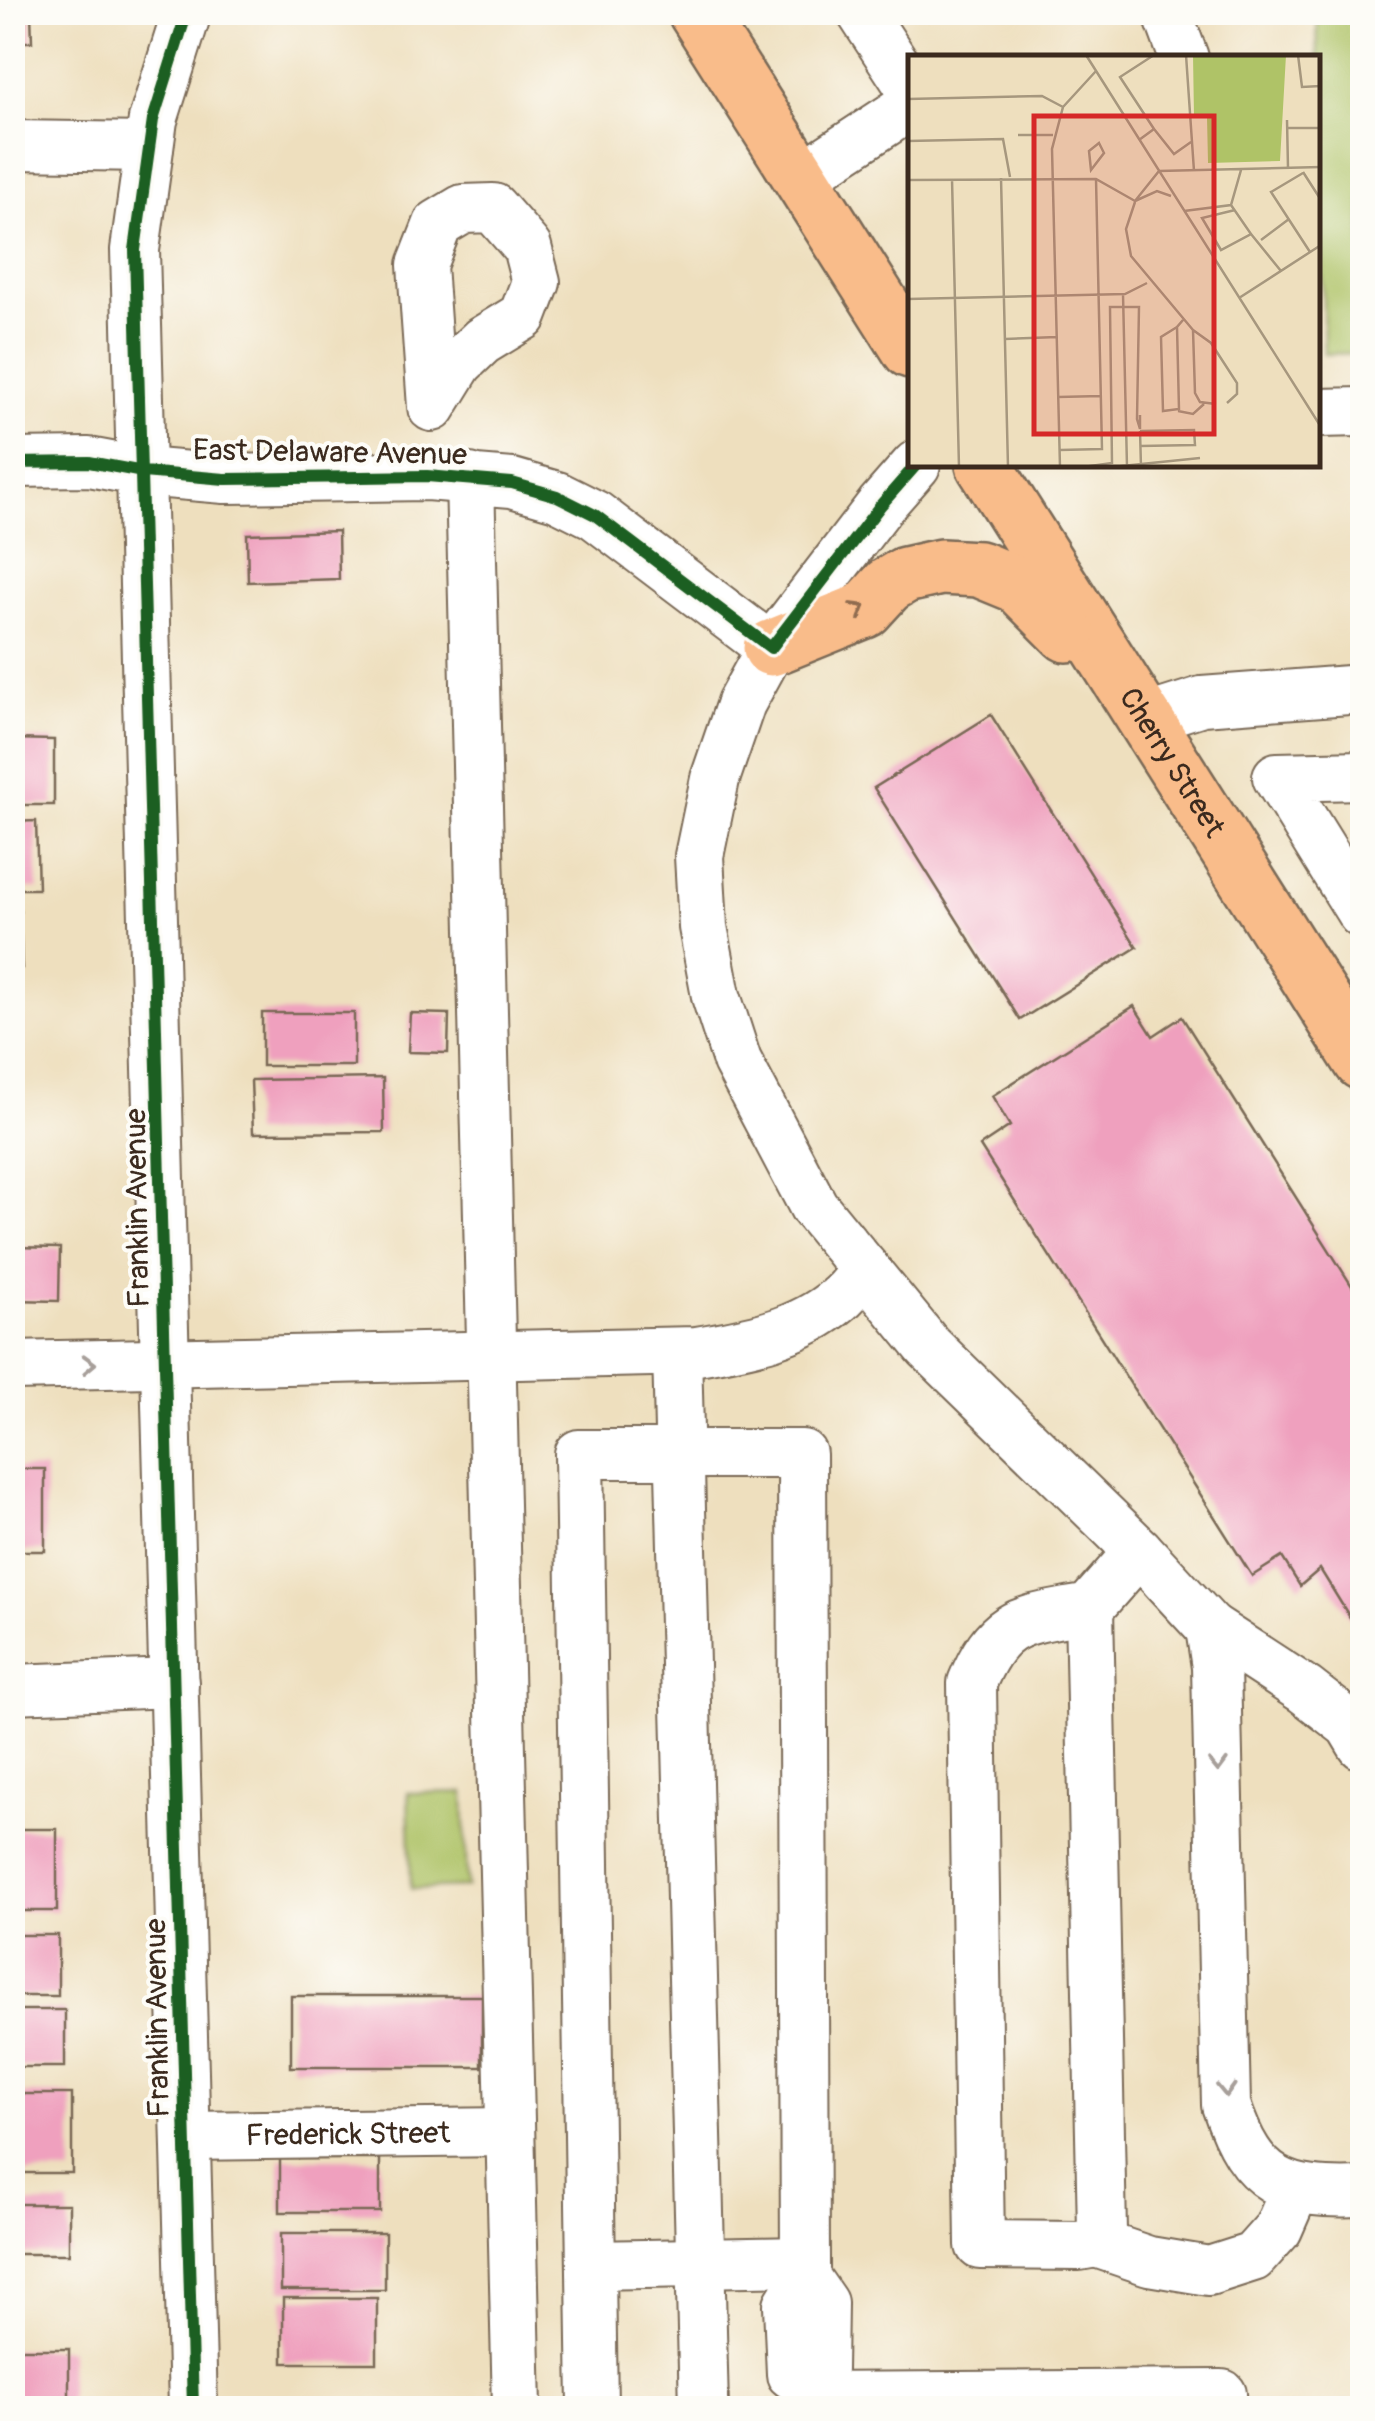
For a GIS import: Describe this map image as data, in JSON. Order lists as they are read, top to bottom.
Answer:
{
  "streets": {
    "main road": ["Cherry Street"],
    "street": ["East Delaware Avenue", "Franklin Avenue", "Frederick Street"]
  },
  "crossings": [
    ["East Delaware Avenue", "Franklin Avenue"],
    ["Franklin Avenue", "Frederick Street"]
  ]
}
